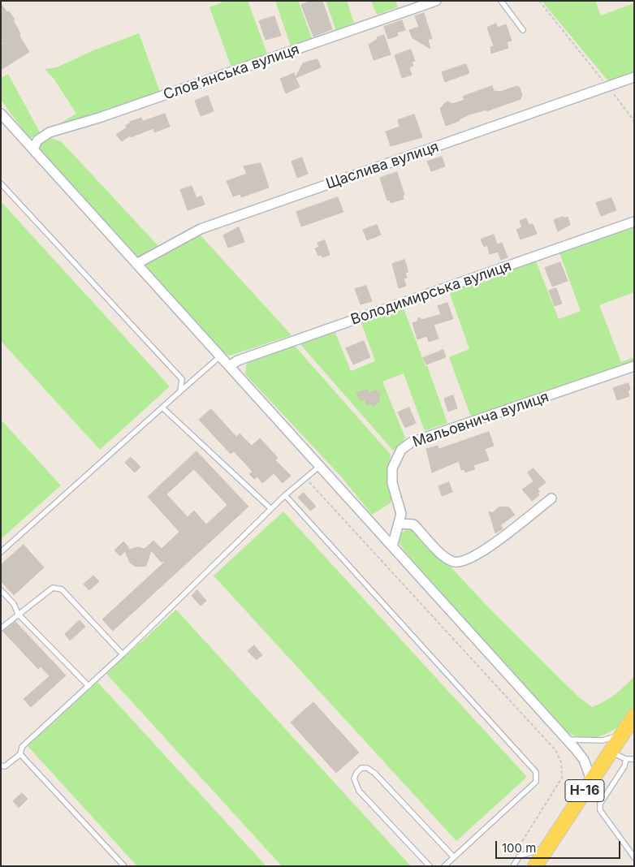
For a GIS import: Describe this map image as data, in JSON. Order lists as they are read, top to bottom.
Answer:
{
  "streets": {
    "main road": ["Н-16"],
    "street": [
      "Словʼянська вулиця",
      "Щаслива вулиця",
      "Володимирська вулиця",
      "Мальовнича вулиця"
    ]
  },
  "scale_bar": "100 m"
}
